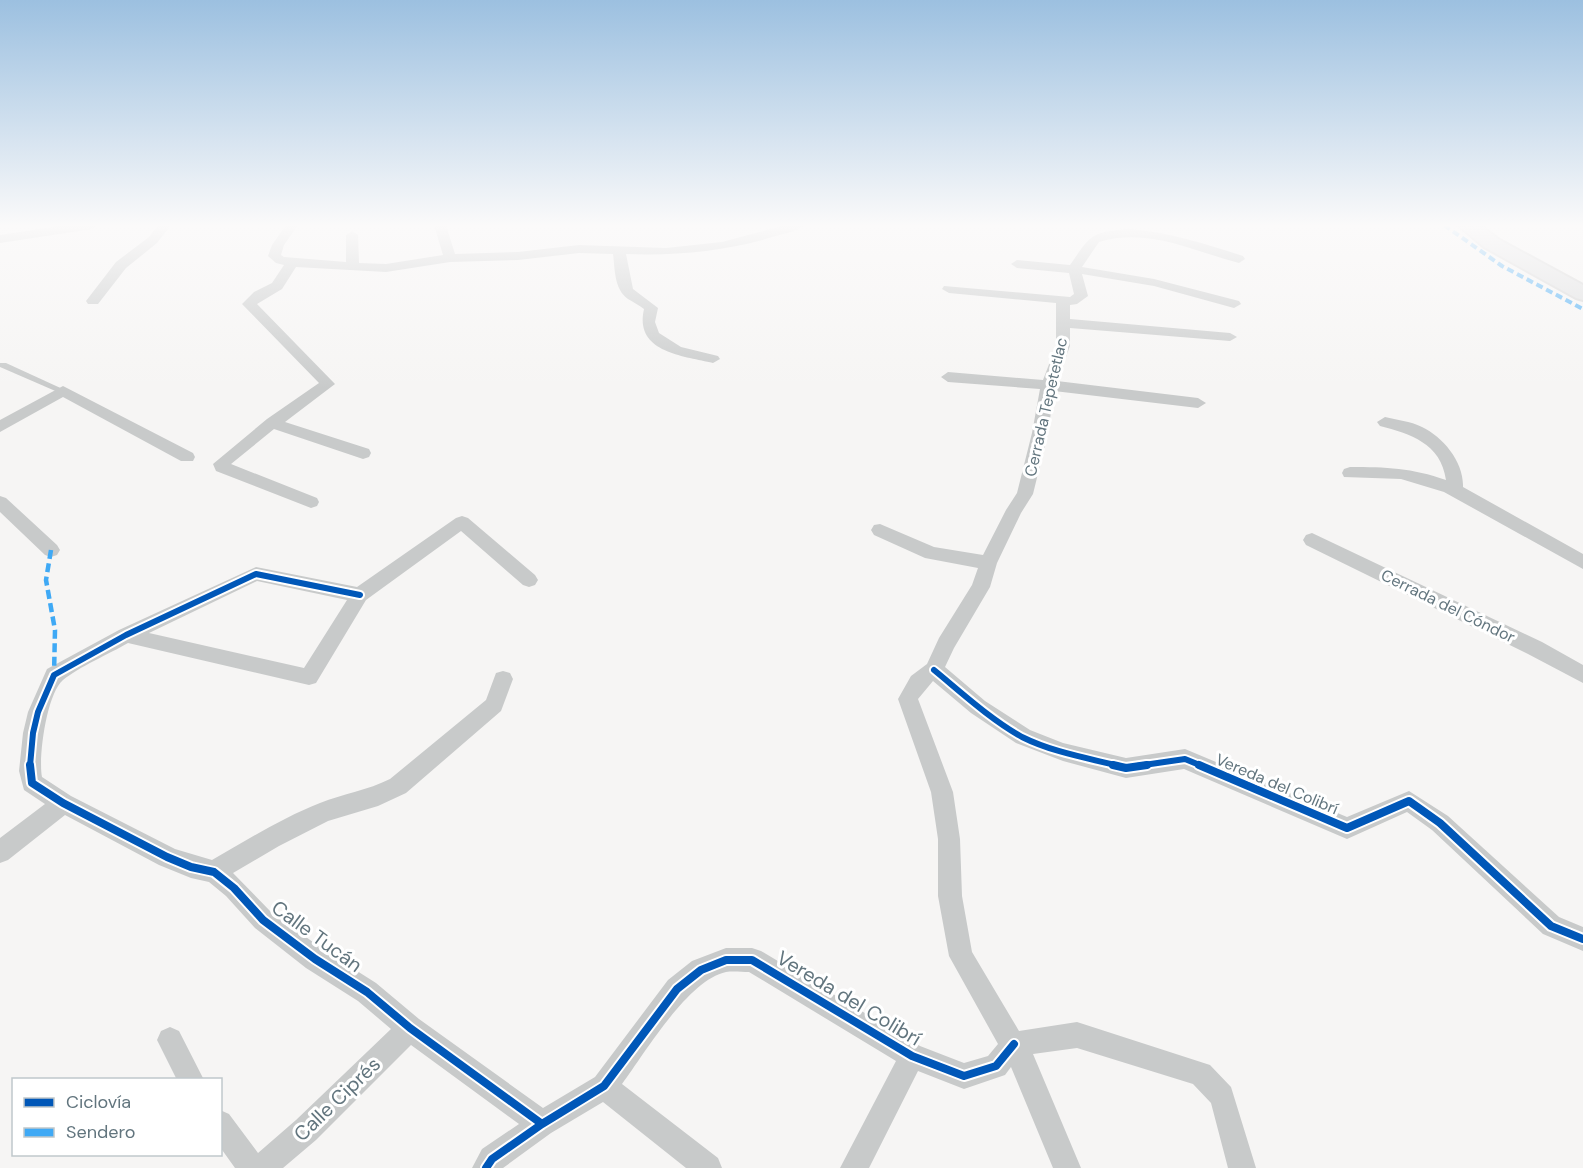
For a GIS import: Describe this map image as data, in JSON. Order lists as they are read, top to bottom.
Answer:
{
  "streets": {
    "street": [
      "Cerrada Tepetetlac",
      "Cerrada del Cóndor",
      "Vereda del Colibrí",
      "Calle Tucán",
      "Calle Ciprés"
    ]
  },
  "crossings": [
    ["Cerrada Tepetetlac", "Vereda del Colibrí"],
    ["Vereda del Colibrí", "Calle Tucán"],
    ["Calle Tucán", "Calle Ciprés"]
  ],
  "legend": ["Ciclovía", "Sendero"]
}
